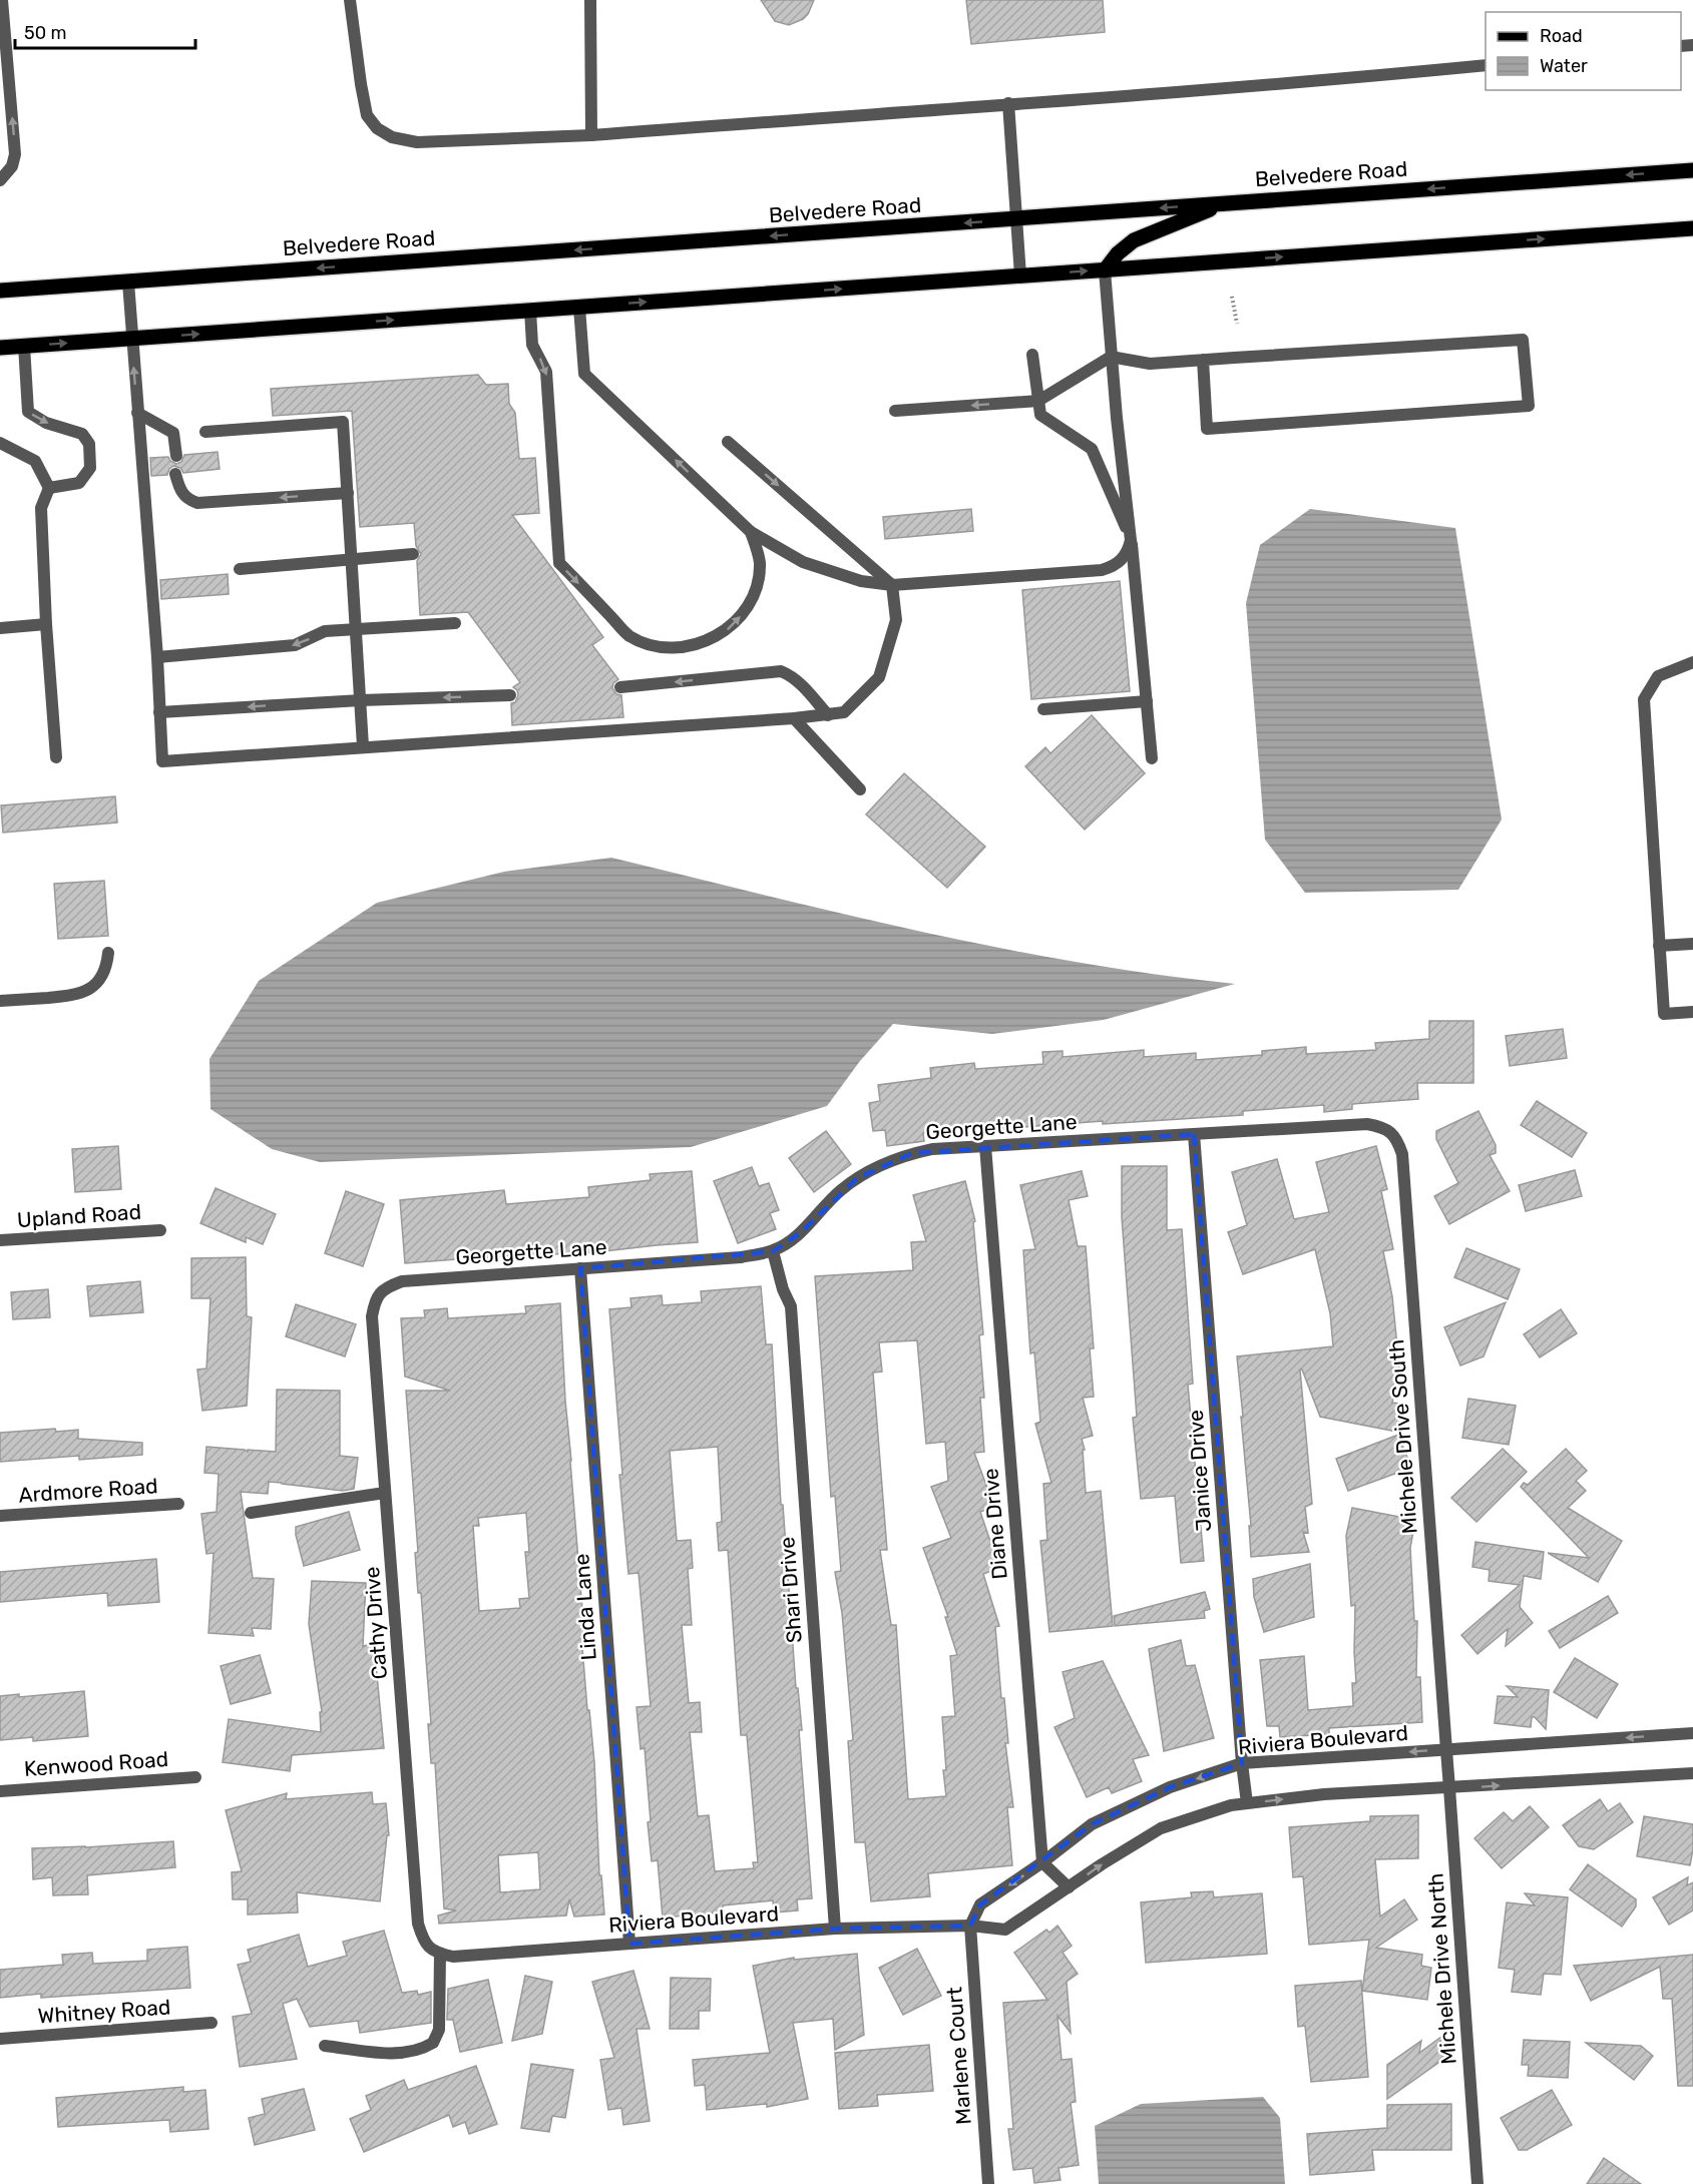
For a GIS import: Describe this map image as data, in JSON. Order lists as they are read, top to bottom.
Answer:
{
  "streets": {
    "main road": ["Belvedere Road"],
    "street": [
      "Georgette Lane",
      "Upland Road",
      "Michele Drive South",
      "Janice Drive",
      "Ardmore Road",
      "Diane Drive",
      "Shari Drive",
      "Linda Lane",
      "Cathy Drive",
      "Riviera Boulevard",
      "Kenwood Road",
      "Michele Drive North",
      "Whitney Road",
      "Marlene Court"
    ]
  },
  "crossings": [
    ["Georgette Lane", "Michele Drive South"],
    ["Georgette Lane", "Janice Drive"],
    ["Georgette Lane", "Diane Drive"],
    ["Georgette Lane", "Shari Drive"],
    ["Georgette Lane", "Linda Lane"],
    ["Georgette Lane", "Cathy Drive"],
    ["Michele Drive South", "Riviera Boulevard"],
    ["Michele Drive South", "Michele Drive North"],
    ["Janice Drive", "Riviera Boulevard"],
    ["Diane Drive", "Riviera Boulevard"],
    ["Shari Drive", "Riviera Boulevard"],
    ["Linda Lane", "Riviera Boulevard"],
    ["Cathy Drive", "Riviera Boulevard"],
    ["Riviera Boulevard", "Michele Drive North"],
    ["Riviera Boulevard", "Marlene Court"]
  ],
  "legend": ["Road", "Water"],
  "scale_bar": "50 m"
}
